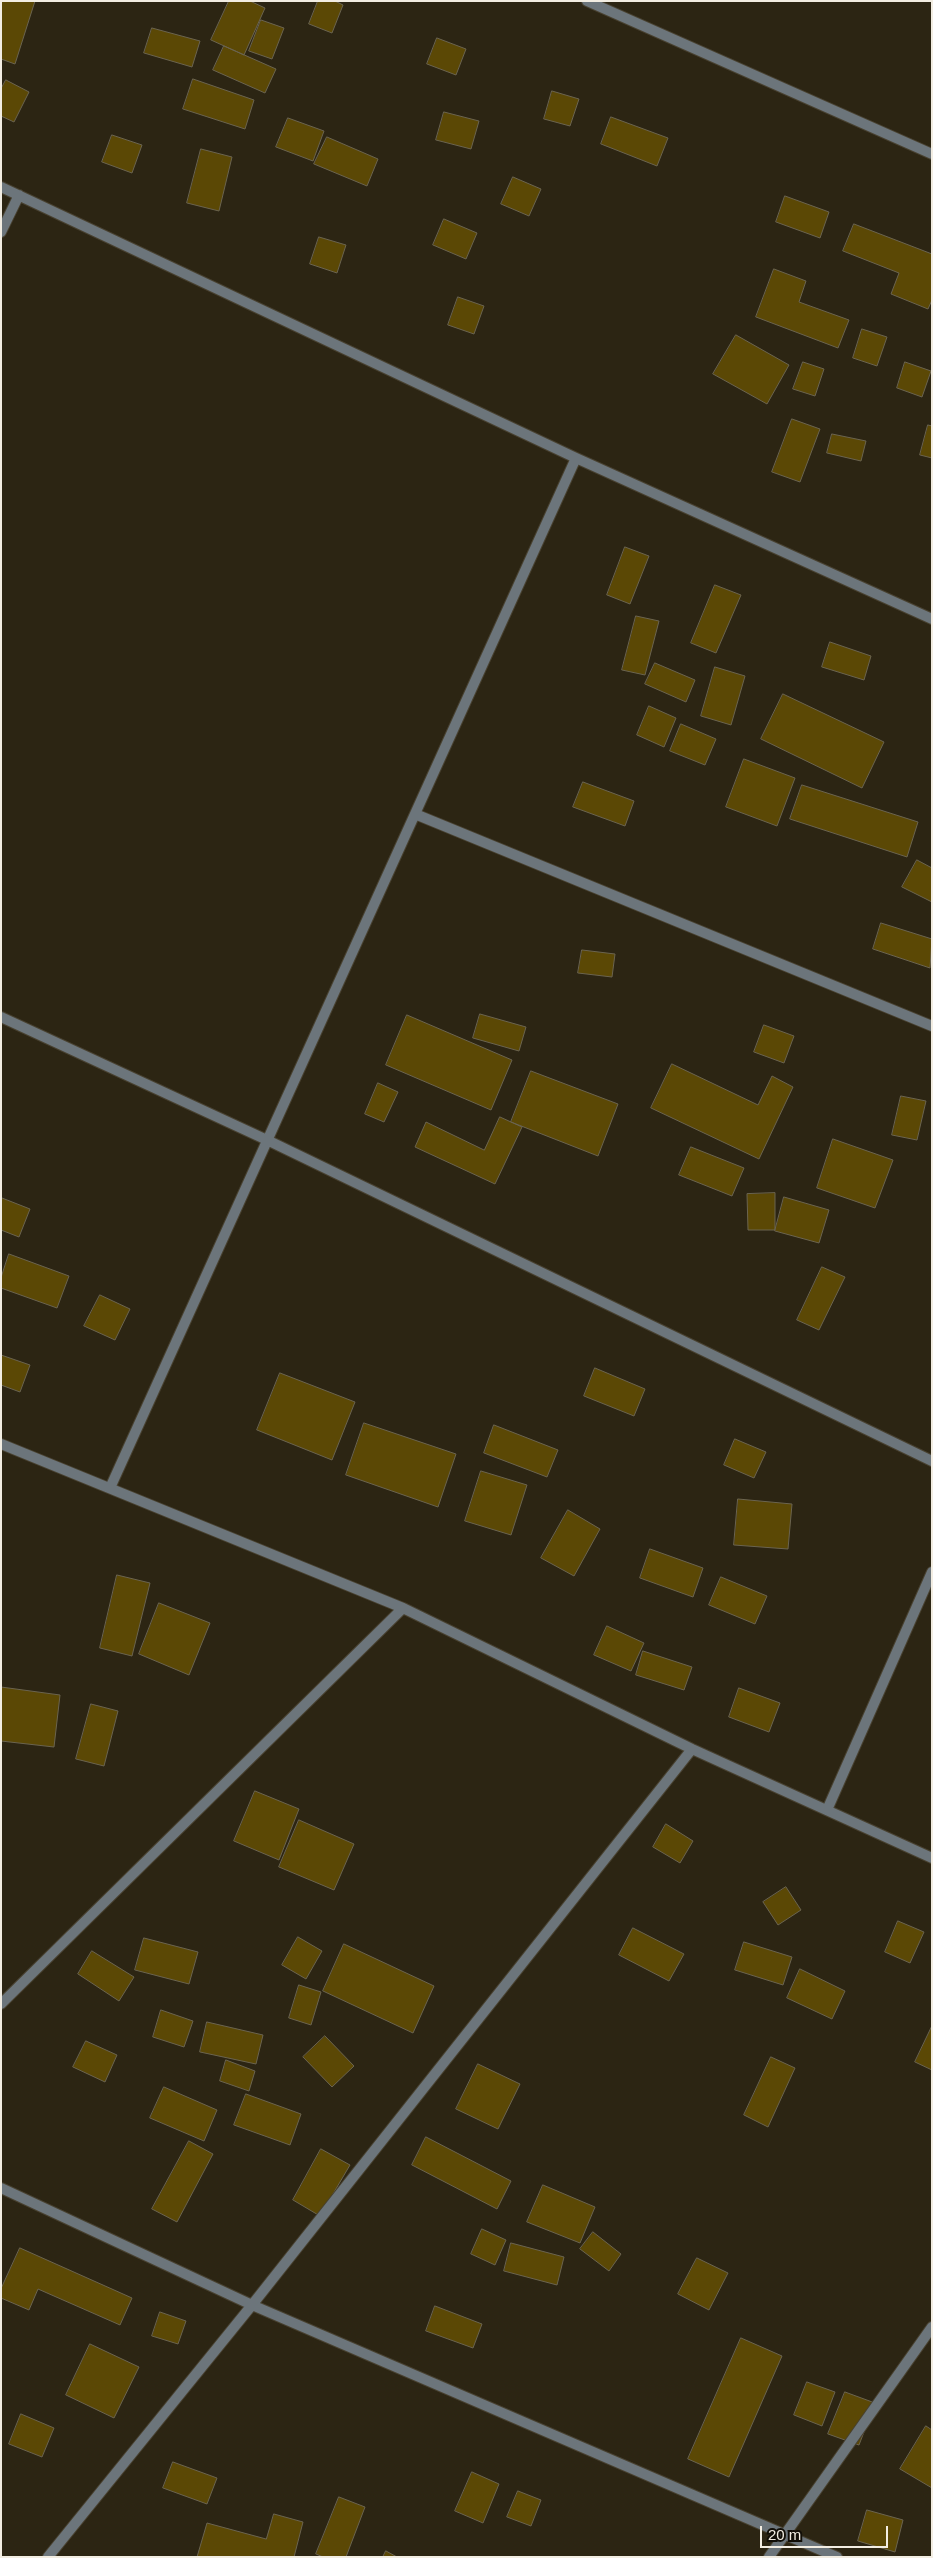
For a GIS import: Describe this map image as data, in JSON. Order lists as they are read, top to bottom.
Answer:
{
  "scale_bar": "20 m"
}
